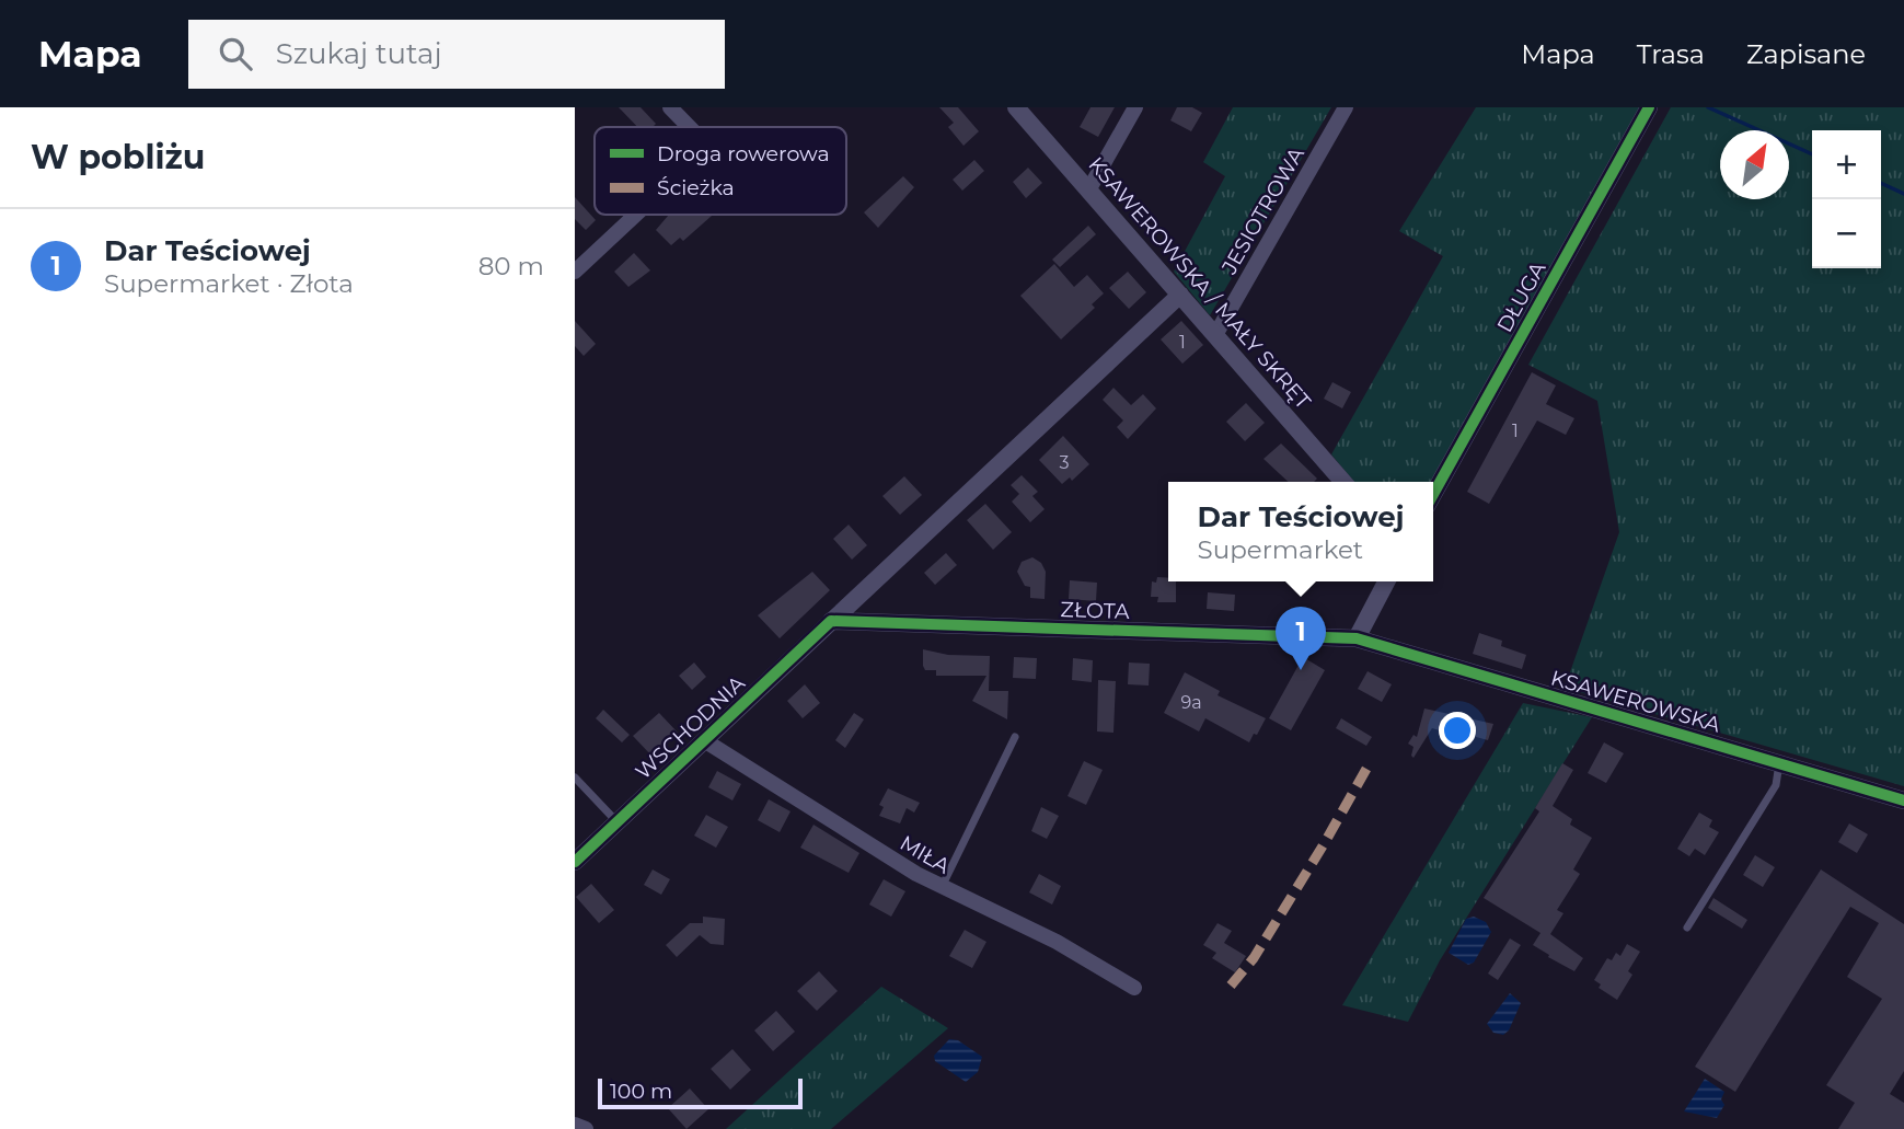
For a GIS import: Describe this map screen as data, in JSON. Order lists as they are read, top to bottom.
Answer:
{
  "streets": {
    "street": [
      "JESIOTROWA",
      "KSAWEROWSKA / MAŁY SKRĘT",
      "DŁUGA",
      "ZŁOTA",
      "KSAWEROWSKA",
      "WSCHODNIA",
      "MIŁA"
    ]
  },
  "crossings": [
    ["JESIOTROWA", "KSAWEROWSKA / MAŁY SKRĘT"],
    ["KSAWEROWSKA / MAŁY SKRĘT", "WSCHODNIA"],
    ["ZŁOTA", "KSAWEROWSKA"],
    ["ZŁOTA", "WSCHODNIA"],
    ["WSCHODNIA", "MIŁA"]
  ],
  "house_numbers": [
    "1",
    "1",
    "3",
    "9a"
  ],
  "legend": ["Droga rowerowa", "Ścieżka"],
  "scale_bar": "100 m",
  "north": "top right",
  "page": {
    "header": "Mapa",
    "search": "Szukaj tutaj",
    "nav": ["Mapa", "Trasa", "Zapisane"],
    "heading": "W pobliżu",
    "map_buttons": ["+", "−"],
    "list": [
      {
        "mark": "1",
        "name": "Dar Teściowej",
        "note": "Supermarket · Złota",
        "value": "80 m"
      }
    ],
    "popup": ["Dar Teściowej", "Supermarket"],
    "pins": "1",
    "scale": "100 m"
  }
}
